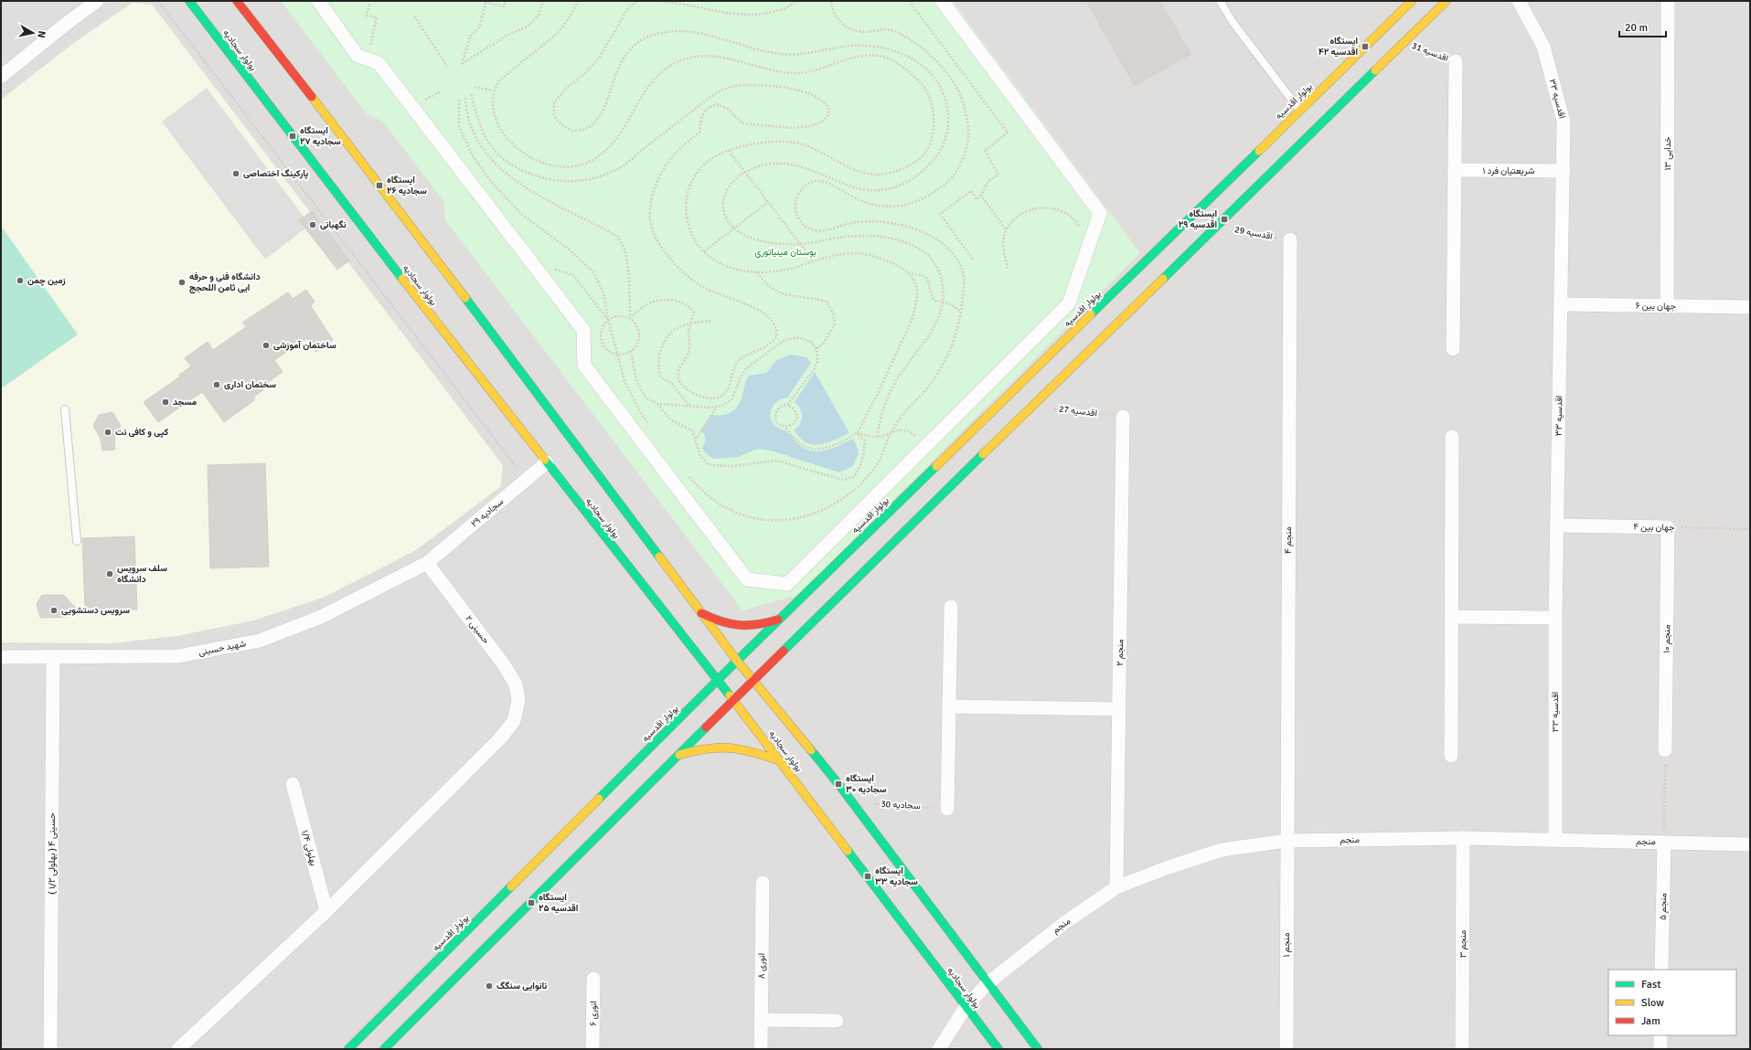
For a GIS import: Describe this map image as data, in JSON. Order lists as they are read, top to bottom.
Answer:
{
  "streets": {
    "main road": ["بولوار سجادیه", "بولوار اقدسیه"],
    "street": [
      "اقدسیه ۳۳",
      "خدایی ۱۳",
      "شریعتیان فرد ۱",
      "جهان بین ۶",
      "سجادیه ۲۹",
      "جهان بین ۴",
      "منجم ۴",
      "حسینی ۲",
      "منجم ۱۰",
      "شهید حسینی",
      "منجم ۲",
      "منجم",
      "بهلولی ۱/۴",
      "حسینی ۴ ( بهلولی ۱/۲ )",
      "منجم ۵",
      "منجم ۳",
      "منجم ۱",
      "انوری ۸",
      "انوری ۶"
    ],
    "path": [
      "اقدسیه 31",
      "اقدسیه 29",
      "اقدسیه 27",
      "سجادیه 30"
    ]
  },
  "crossings": [
    ["بولوار سجادیه", "بولوار اقدسیه"],
    ["بولوار سجادیه", "سجادیه ۲۹"],
    ["بولوار سجادیه", "منجم"],
    ["اقدسیه ۳۳", "شریعتیان فرد ۱"],
    ["اقدسیه ۳۳", "جهان بین ۶"],
    ["اقدسیه ۳۳", "جهان بین ۴"],
    ["اقدسیه ۳۳", "منجم"],
    ["خدایی ۱۳", "جهان بین ۶"],
    ["اقدسیه 29", "منجم ۴"],
    ["اقدسیه 27", "منجم ۲"],
    ["سجادیه ۲۹", "حسینی ۲"],
    ["سجادیه ۲۹", "شهید حسینی"],
    ["جهان بین ۴", "منجم ۱۰"],
    ["منجم ۴", "منجم"],
    ["منجم ۴", "منجم ۱"],
    ["حسینی ۲", "شهید حسینی"],
    ["حسینی ۲", "بهلولی ۱/۴"],
    ["شهید حسینی", "حسینی ۴ ( بهلولی ۱/۲ )"],
    ["منجم ۲", "منجم"],
    ["منجم", "منجم ۵"],
    ["منجم", "منجم ۳"],
    ["منجم", "منجم ۱"]
  ],
  "parks": ["بوستان مینیاتوری"],
  "places": {
    "transit": [
      "ایستگاه اقدسیه ۴۲",
      "ایستگاه سجادیه ۲۷",
      "ایستگاه سجادیه ۲۶",
      "ایستگاه اقدسیه ۲۹",
      "ایستگاه سجادیه ۳۰",
      "ایستگاه سجادیه ۳۳",
      "ایستگاه اقدسیه ۲۵"
    ],
    "other": [
      "پارکینگ اختصاصی",
      "نگهبانی",
      "زمین چمن",
      "دانشگاه فنی و حرفه ایی ثامن اللحجج",
      "ساختمان آموزشی",
      "سختمان اداری",
      "مسجد",
      "کپی و کافی نت",
      "سلف سرویس دانشگاه",
      "سرویس دستشویی",
      "نانوایی سنگگ"
    ]
  },
  "legend": ["Fast", "Slow", "Jam"],
  "scale_bar": "20 m",
  "north": "right"
}
